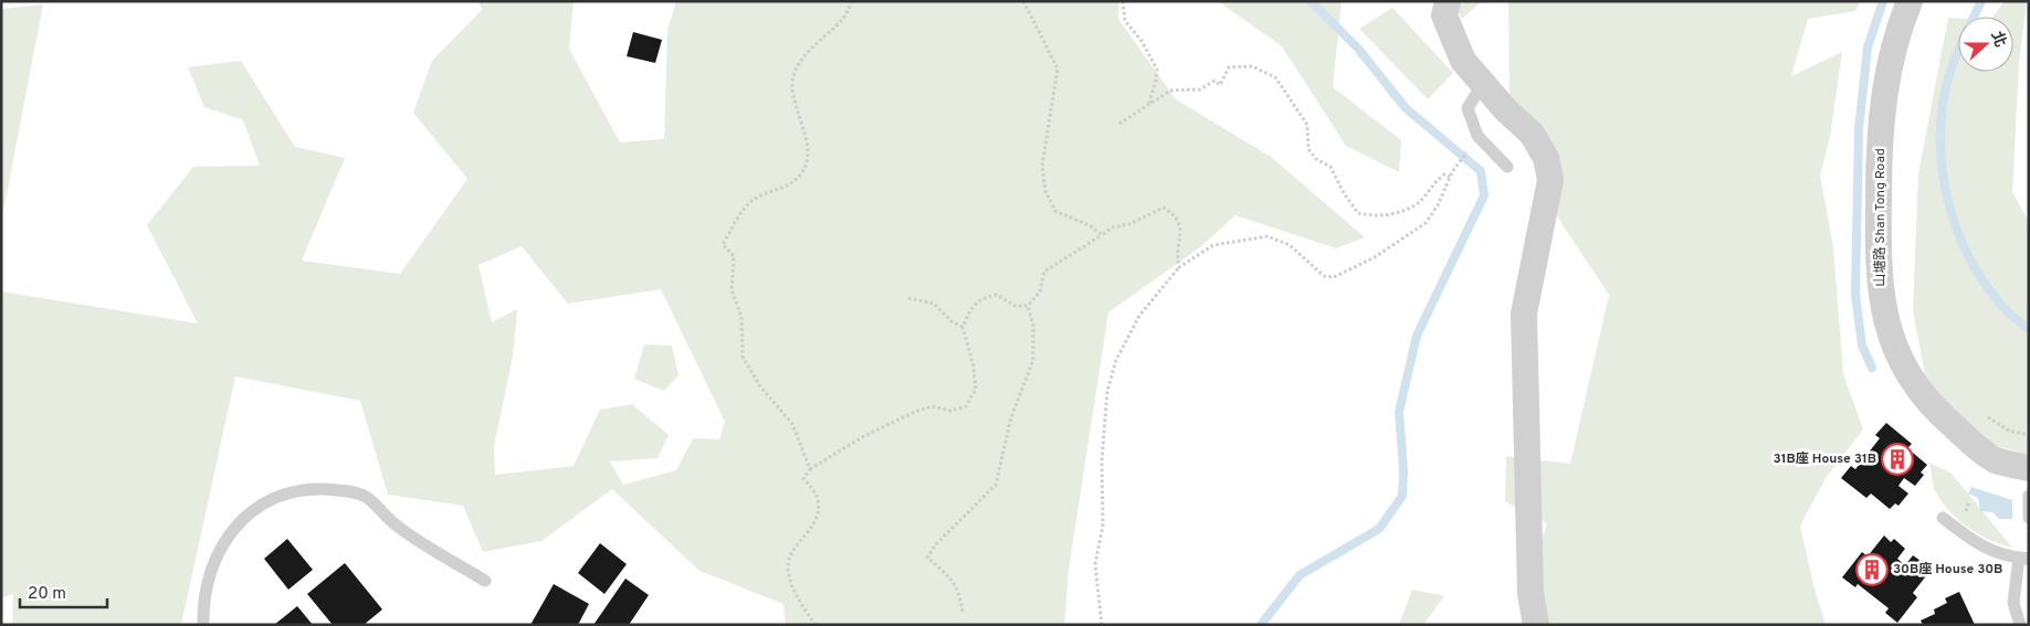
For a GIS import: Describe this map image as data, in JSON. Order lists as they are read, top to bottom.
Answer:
{
  "streets": {
    "street": ["山塘路 Shan Tong Road"]
  },
  "places": {
    "building": ["31B座 House 31B", "30B座 House 30B"]
  },
  "scale_bar": "20 m",
  "north": "right"
}
